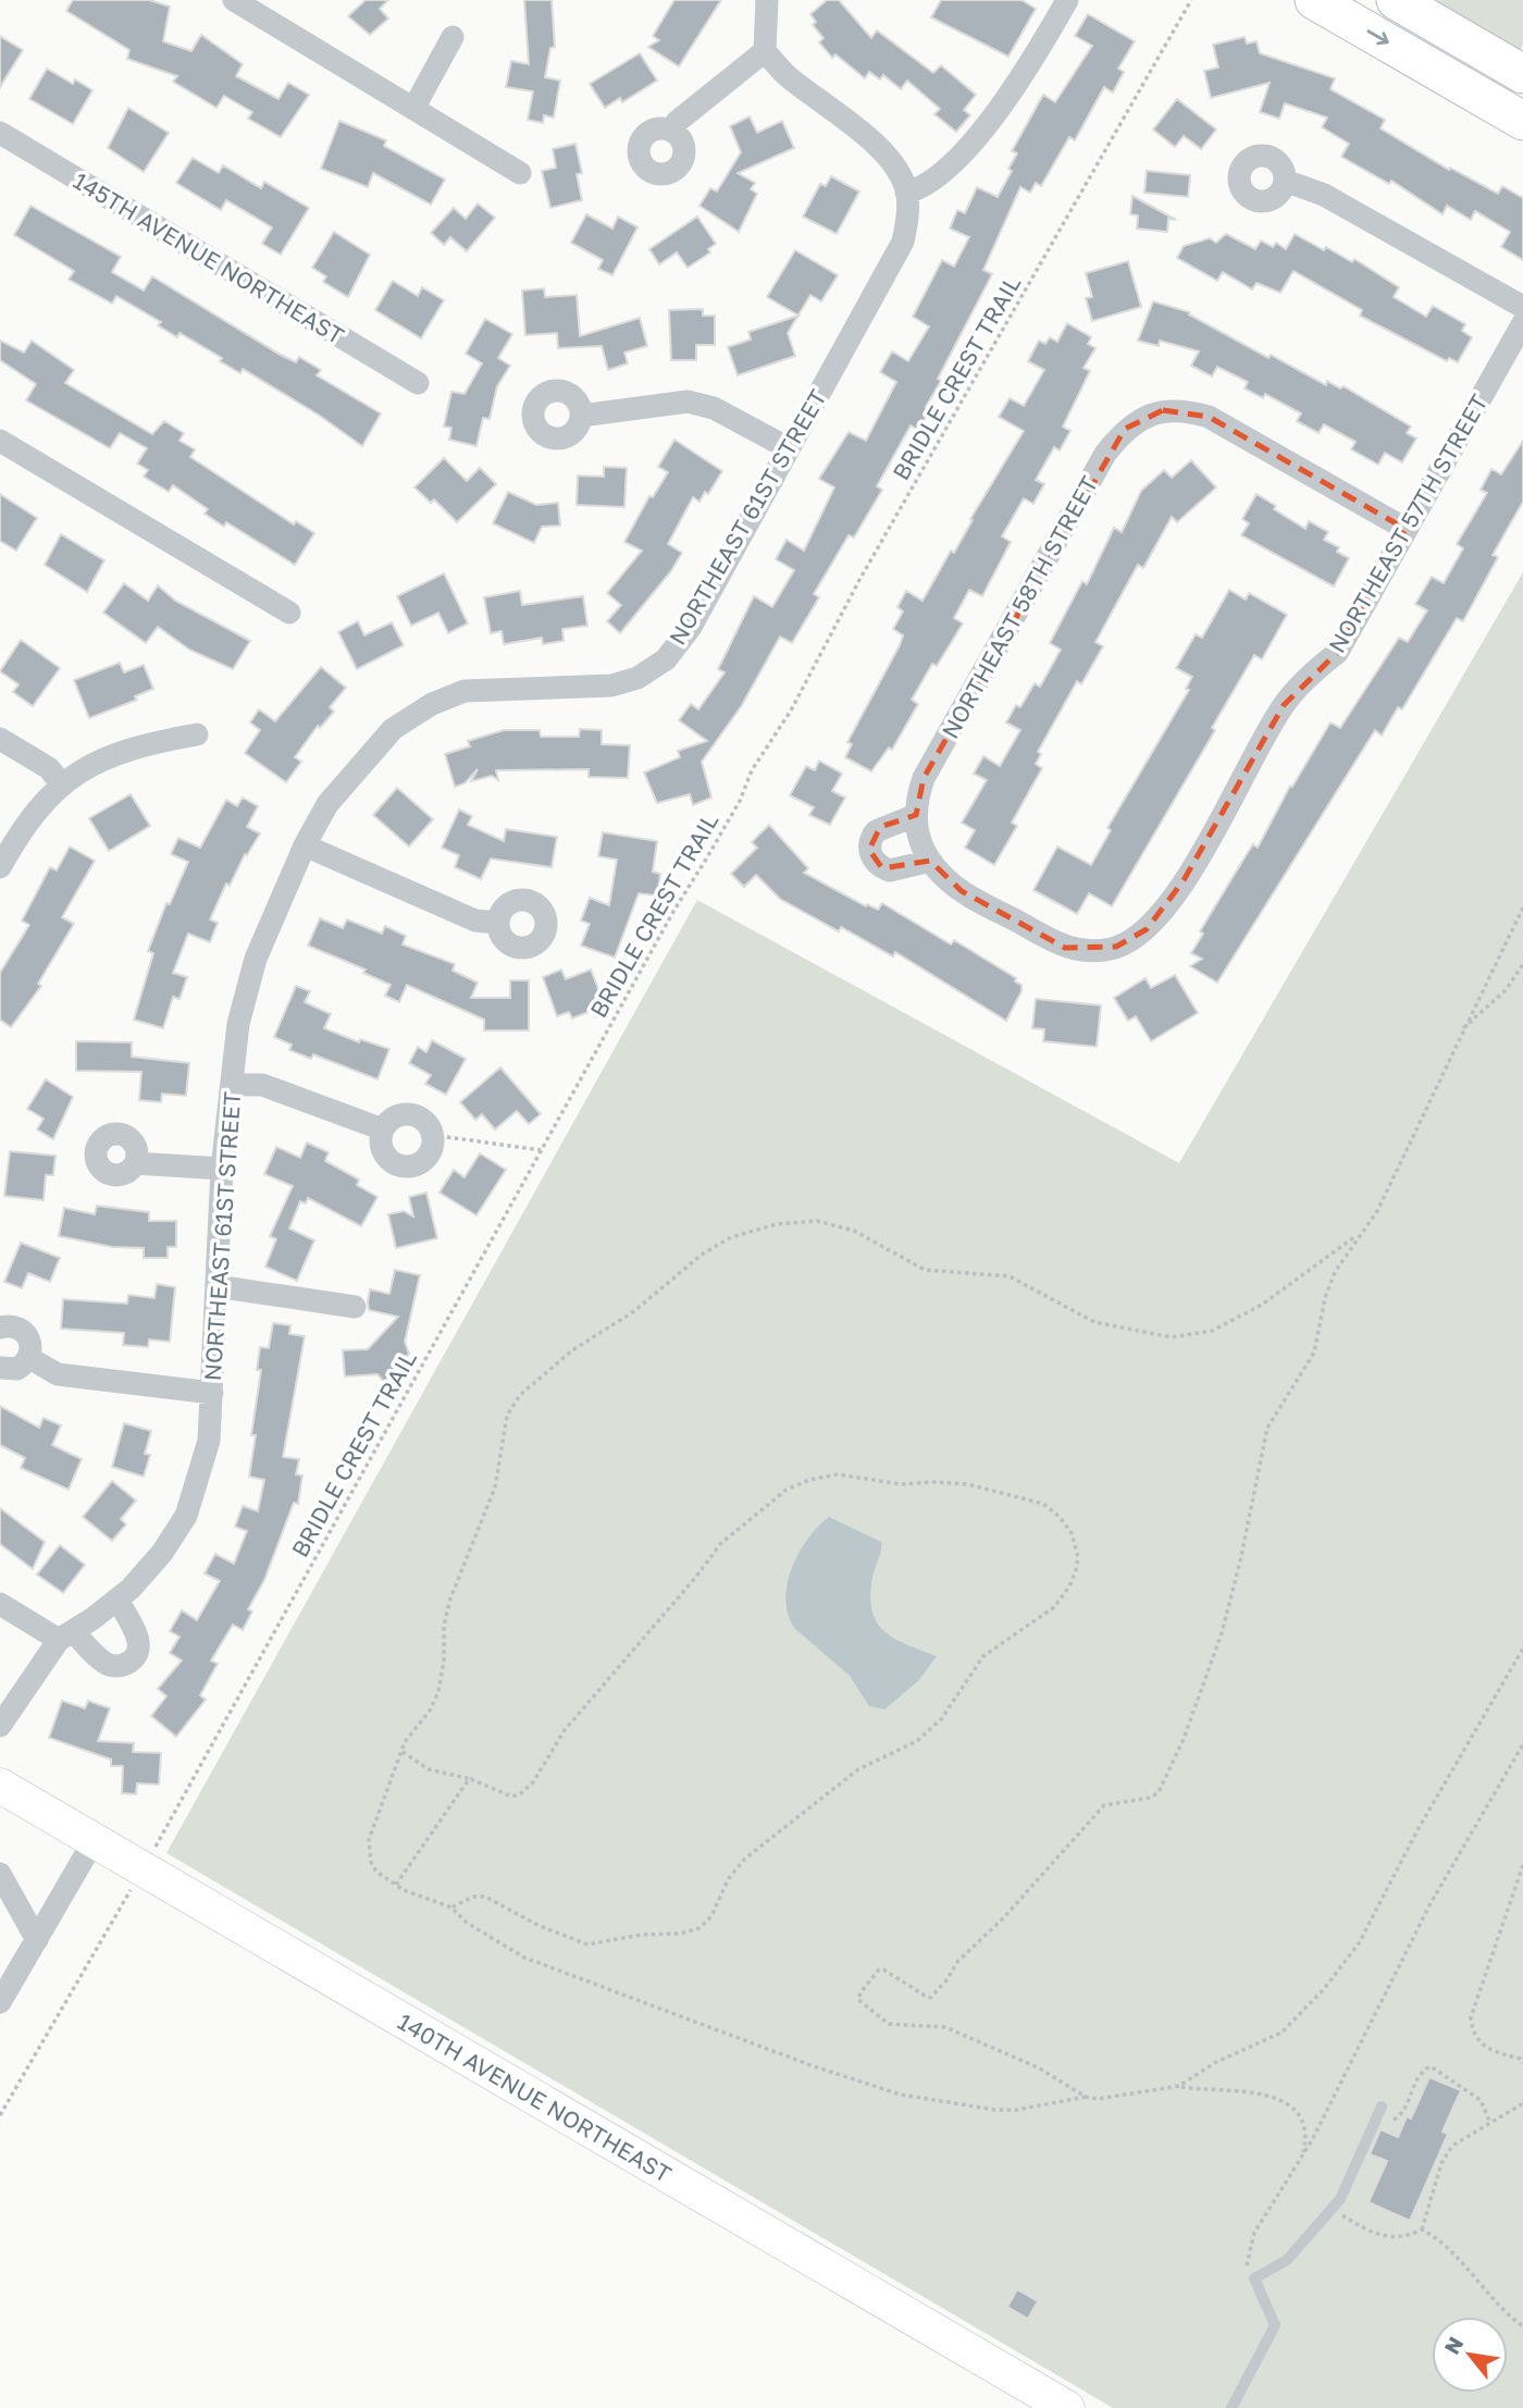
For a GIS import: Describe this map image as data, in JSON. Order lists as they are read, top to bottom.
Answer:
{
  "streets": {
    "street": [
      "145TH AVENUE NORTHEAST",
      "NORTHEAST 61ST STREET",
      "NORTHEAST 57TH STREET",
      "NORTHEAST 58TH STREET",
      "140TH AVENUE NORTHEAST"
    ],
    "path": ["BRIDLE CREST TRAIL"]
  },
  "crossings": [
    ["NORTHEAST 57TH STREET", "NORTHEAST 58TH STREET"]
  ],
  "north": "top left"
}
